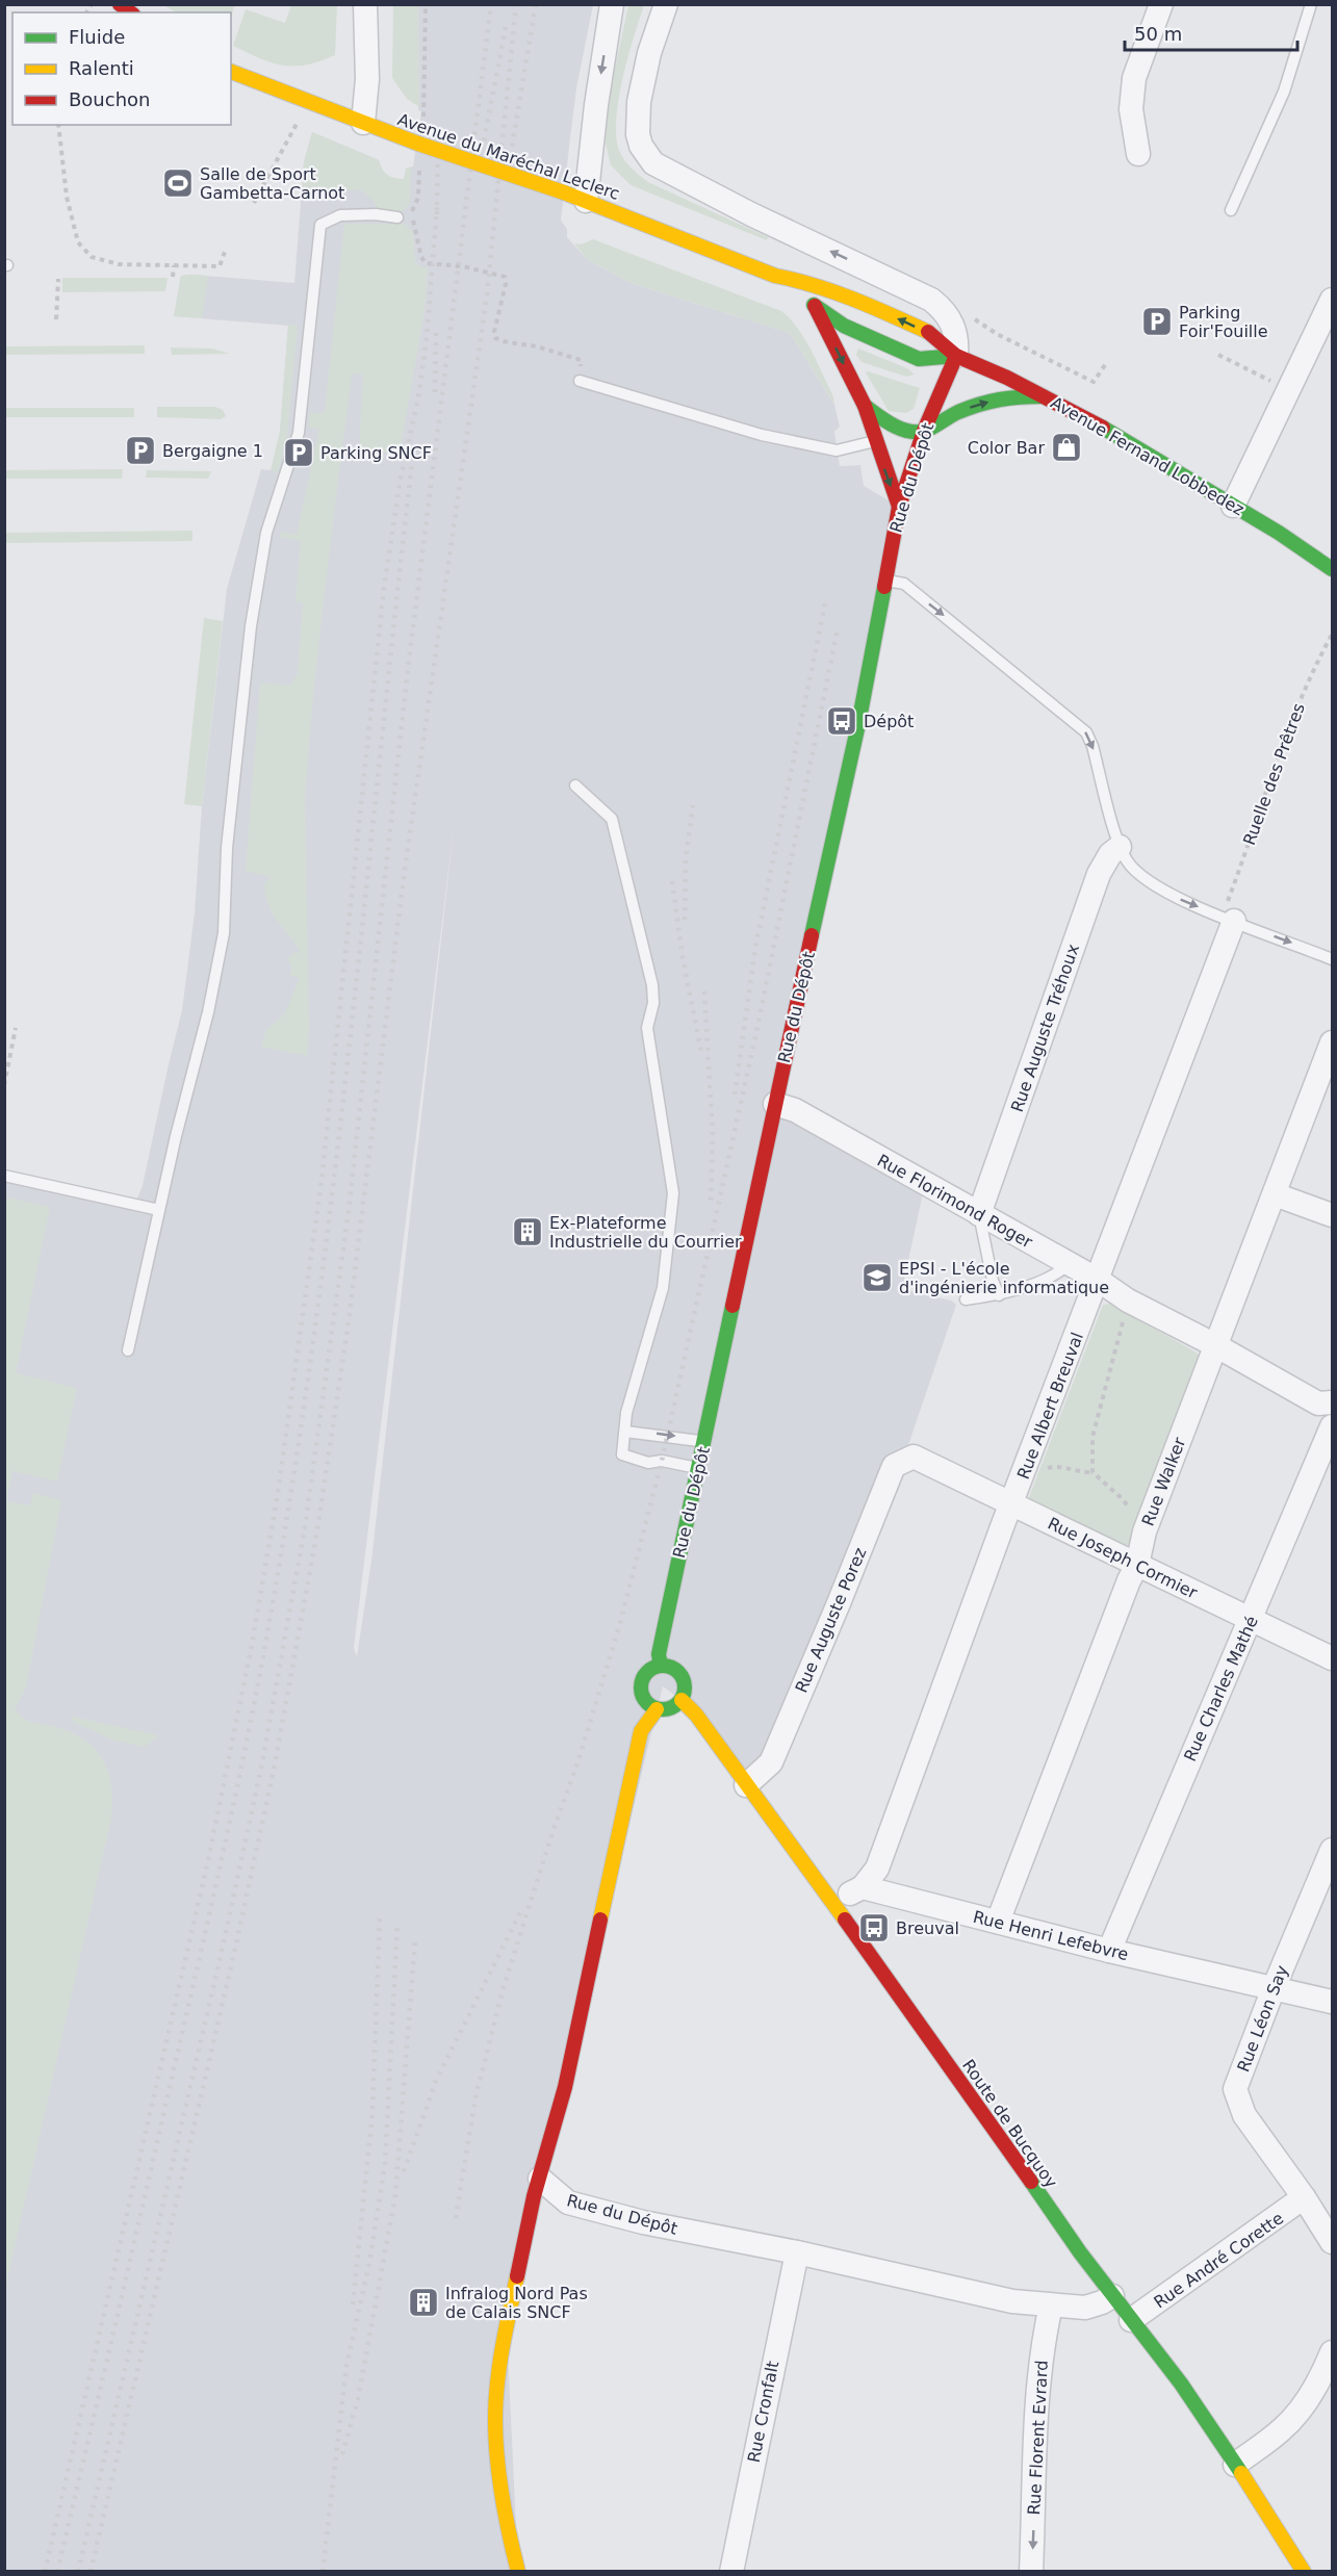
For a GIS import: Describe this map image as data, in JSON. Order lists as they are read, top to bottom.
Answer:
{
  "streets": {
    "main road": [
      "Avenue du Maréchal Leclerc",
      "Avenue Fernand Lobbedez",
      "Rue du Dépôt",
      "Route de Bucquoy"
    ],
    "street": [
      "Rue Auguste Tréhoux",
      "Rue Florimond Roger",
      "Rue Albert Breuval",
      "Rue Walker",
      "Rue Joseph Cormier",
      "Rue Auguste Porez",
      "Rue Charles Mathé",
      "Rue Henri Lefebvre",
      "Rue Léon Say",
      "Rue André Corette",
      "Rue Cronfalt",
      "Rue Florent Evrard"
    ],
    "path": ["Ruelle des Prêtres"]
  },
  "crossings": [
    ["Avenue du Maréchal Leclerc", "Avenue Fernand Lobbedez"],
    ["Avenue du Maréchal Leclerc", "Rue du Dépôt"],
    ["Avenue Fernand Lobbedez", "Rue du Dépôt"],
    ["Rue du Dépôt", "Rue Florimond Roger"],
    ["Rue du Dépôt", "Route de Bucquoy"],
    ["Rue du Dépôt", "Rue Cronfalt"],
    ["Rue du Dépôt", "Rue Florent Evrard"],
    ["Ruelle des Prêtres", "Rue Albert Breuval"],
    ["Rue Auguste Tréhoux", "Rue Florimond Roger"],
    ["Rue Florimond Roger", "Rue Albert Breuval"],
    ["Rue Florimond Roger", "Rue Walker"],
    ["Rue Albert Breuval", "Rue Joseph Cormier"],
    ["Rue Albert Breuval", "Rue Henri Lefebvre"],
    ["Rue Walker", "Rue Joseph Cormier"],
    ["Rue Walker", "Rue Henri Lefebvre"],
    ["Rue Joseph Cormier", "Rue Auguste Porez"],
    ["Rue Joseph Cormier", "Rue Charles Mathé"],
    ["Rue Auguste Porez", "Route de Bucquoy"],
    ["Rue Charles Mathé", "Rue Henri Lefebvre"],
    ["Rue Henri Lefebvre", "Rue Léon Say"],
    ["Rue Léon Say", "Rue André Corette"],
    ["Route de Bucquoy", "Rue André Corette"]
  ],
  "one_way": ["Rue Florent Evrard"],
  "places": {
    "sports": ["Salle de Sport Gambetta-Carnot"],
    "parking": ["Parking Foir'Fouille", "Bergaigne 1", "Parking SNCF"],
    "shop": ["Color Bar"],
    "bus stop": ["Dépôt", "Breuval"],
    "building": ["Ex-Plateforme Industrielle du Courrier", "Infralog Nord Pas de Calais SNCF"],
    "school or university": ["EPSI - L'école d'ingénierie informatique"]
  },
  "legend": ["Fluide", "Ralenti", "Bouchon"],
  "scale_bar": "50 m"
}
